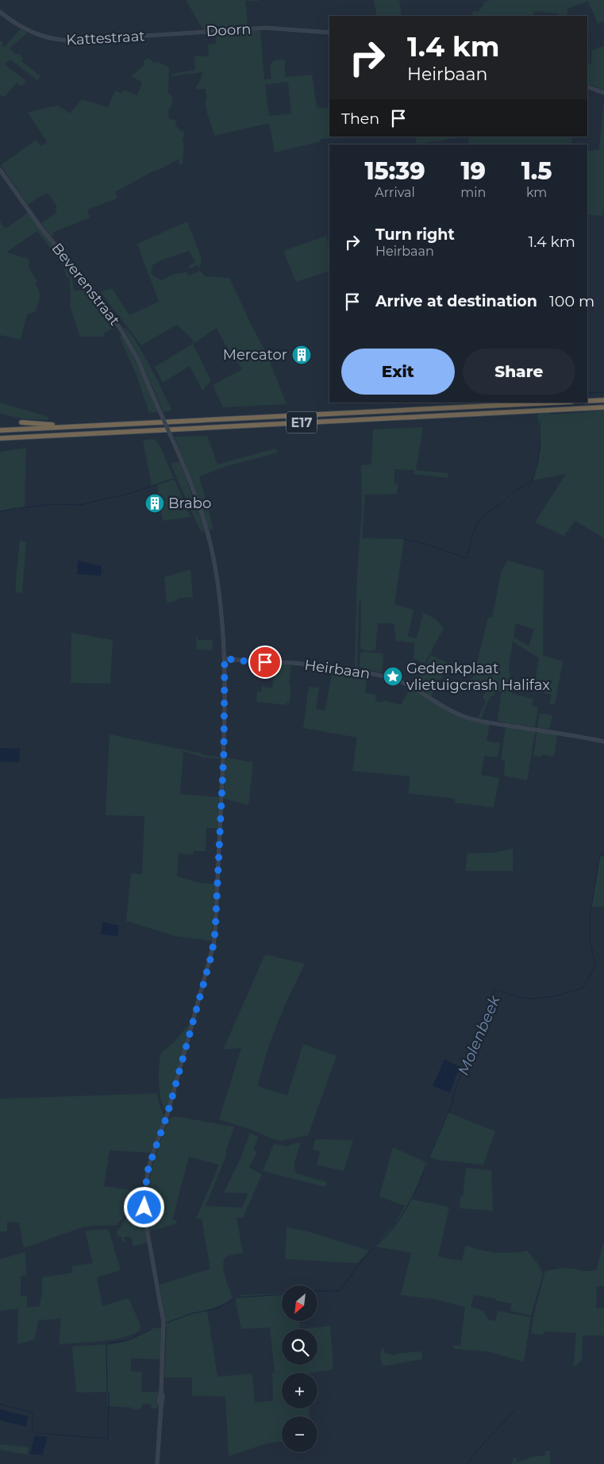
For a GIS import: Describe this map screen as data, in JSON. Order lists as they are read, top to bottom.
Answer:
{
  "streets": {
    "highway": ["E17"],
    "street": [
      "Doorn",
      "Kattestraat",
      "Beverenstraat",
      "Heirbaan"
    ]
  },
  "crossings": [
    ["Doorn", "Kattestraat"],
    ["Beverenstraat", "Heirbaan"]
  ],
  "water": ["Molenbeek"],
  "places": {
    "building": ["Mercator", "Brabo"],
    "place": ["Gedenkplaat vlietuigcrash Halifax"]
  },
  "north": "bottom left",
  "page": {
    "turn": ["1.4 km", "Heirbaan"],
    "then": "Then",
    "eta": [
      "15:39",
      "Arrival",
      "19",
      "min",
      "1.5",
      "km"
    ],
    "list": [
      {
        "name": "Turn right",
        "note": "Heirbaan",
        "value": "1.4 km"
      },
      {
        "name": "Arrive at destination",
        "value": "100 m"
      }
    ],
    "buttons": ["Exit", "Share"],
    "map_buttons": ["+", "−"]
  }
}
